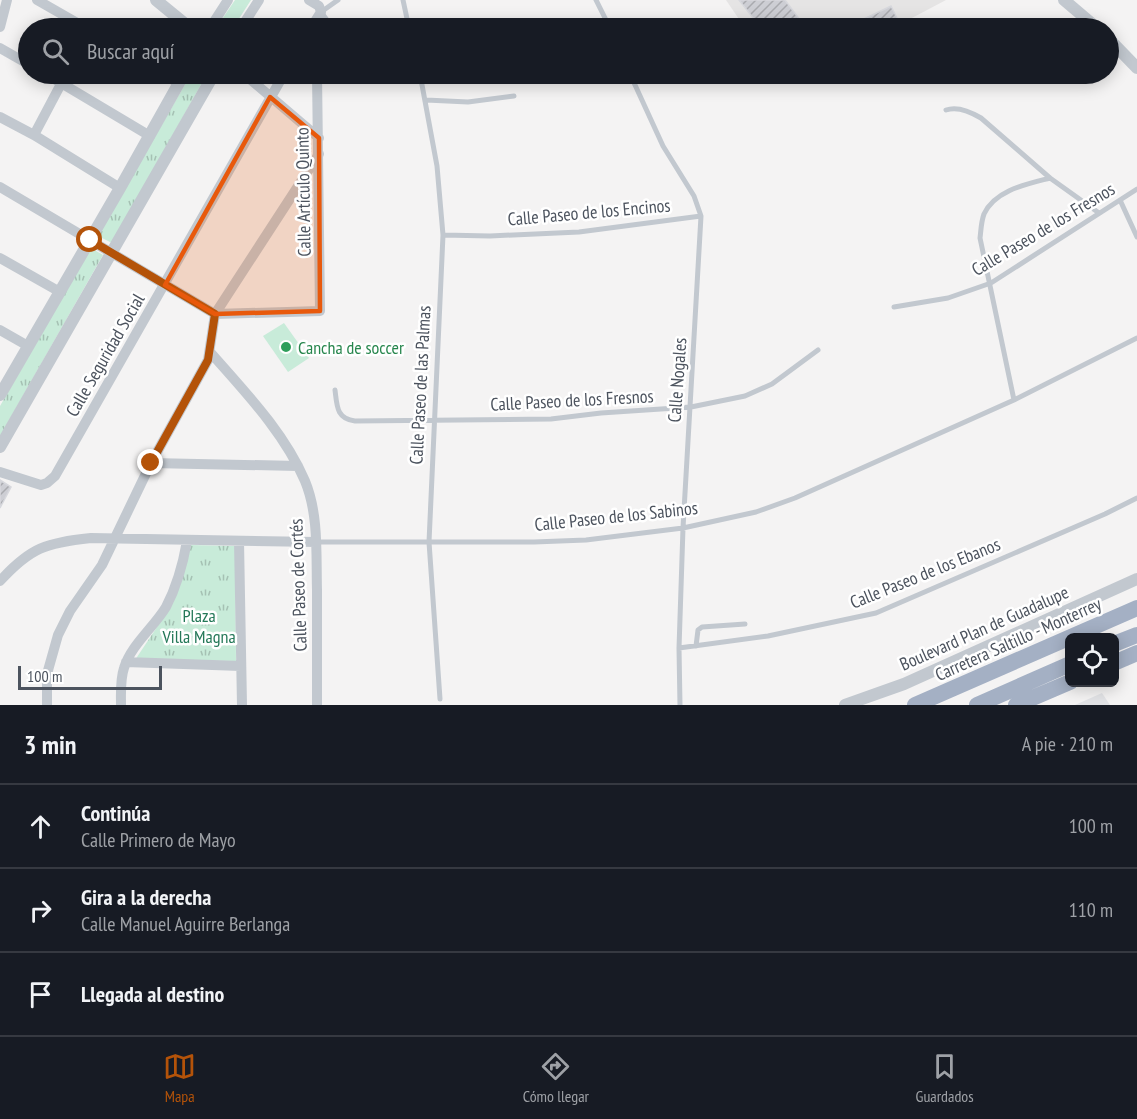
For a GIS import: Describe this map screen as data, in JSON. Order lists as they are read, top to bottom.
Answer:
{
  "streets": {
    "highway": ["Carretera Saltillo - Monterrey"],
    "street": [
      "Calle Artículo Quinto",
      "Calle Seguridad Social",
      "Calle Paseo de los Sabinos",
      "Calle Paseo de Cortés",
      "Boulevard Plan de Guadalupe"
    ],
    "lane": [
      "Calle Paseo de los Encinos",
      "Calle Paseo de los Fresnos",
      "Calle Nogales",
      "Calle Paseo de las Palmas",
      "Calle Paseo de los Ebanos"
    ]
  },
  "crossings": [
    ["Calle Paseo de los Encinos", "Calle Nogales"],
    ["Calle Paseo de los Encinos", "Calle Paseo de las Palmas"],
    ["Calle Paseo de los Fresnos", "Calle Nogales"],
    ["Calle Paseo de los Fresnos", "Calle Paseo de las Palmas"],
    ["Calle Nogales", "Calle Paseo de los Sabinos"],
    ["Calle Nogales", "Calle Paseo de los Ebanos"],
    ["Calle Paseo de las Palmas", "Calle Paseo de los Sabinos"],
    ["Calle Paseo de los Sabinos", "Calle Paseo de Cortés"]
  ],
  "parks": ["Plaza Villa Magna"],
  "places": ["Cancha de soccer"],
  "scale_bar": "100 m",
  "page": {
    "search": "Buscar aquí",
    "scale": "100 m",
    "heading": ["3 min", "A pie · 210 m"],
    "list": [
      ["Continúa", "Calle Primero de Mayo", "100 m"],
      ["Gira a la derecha", "Calle Manuel Aguirre Berlanga", "110 m"],
      "Llegada al destino"
    ],
    "nav": ["Mapa", "Cómo llegar", "Guardados"]
  }
}
